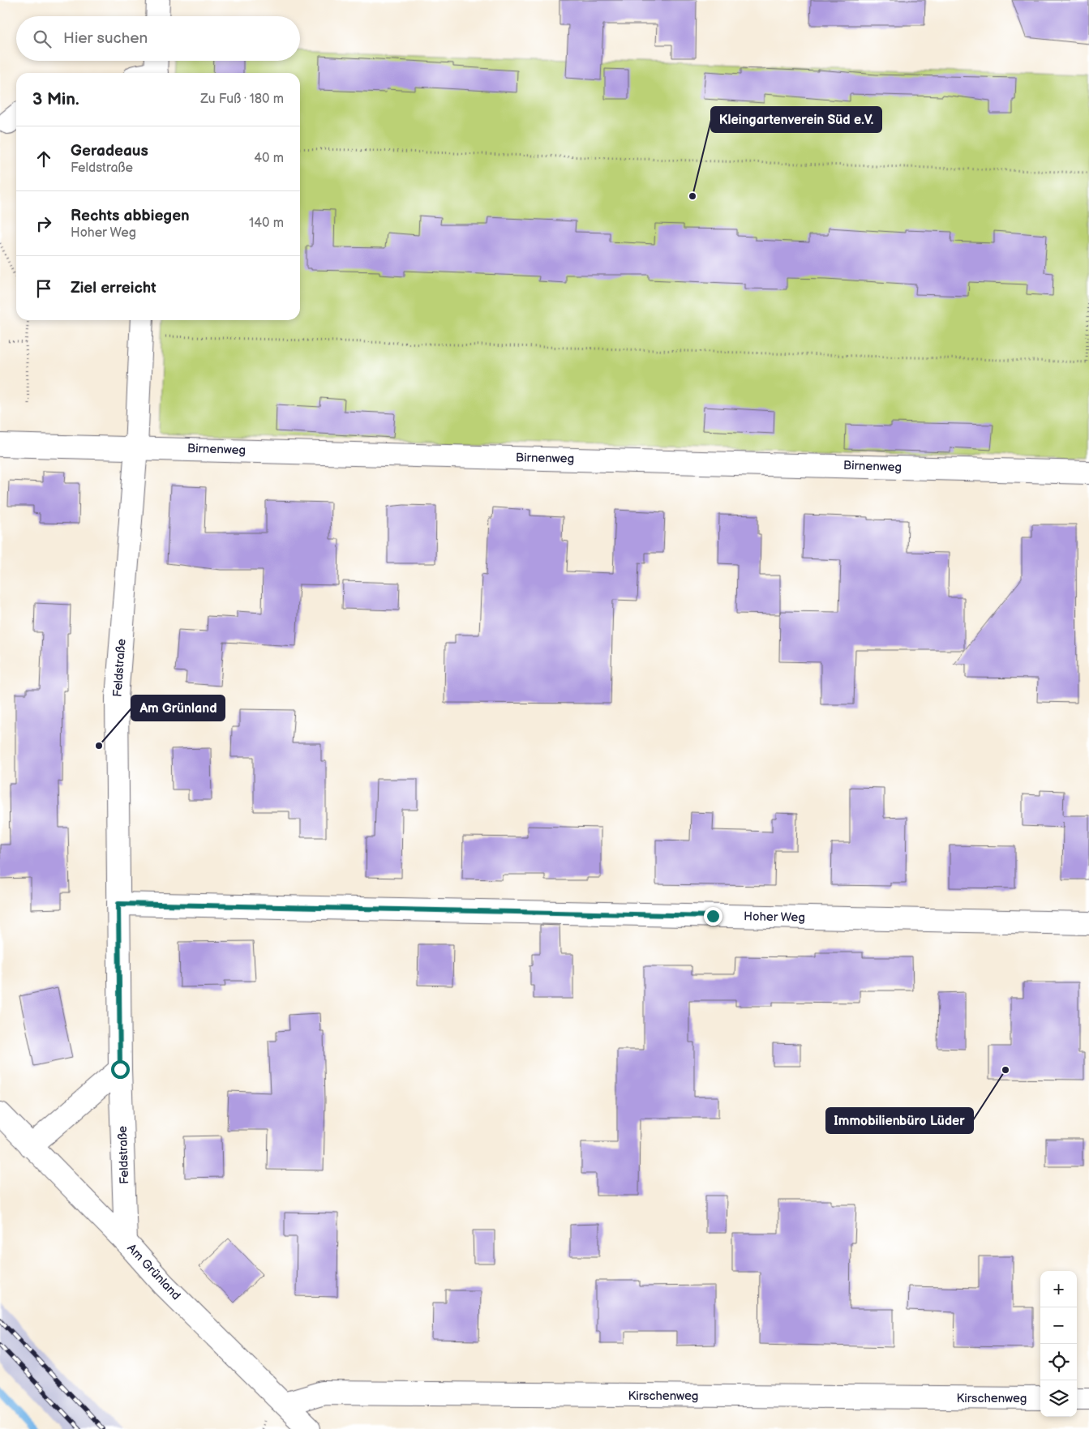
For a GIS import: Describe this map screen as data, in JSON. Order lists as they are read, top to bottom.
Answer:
{
  "streets": {
    "street": [
      "Birnenweg",
      "Feldstraße",
      "Hoher Weg",
      "Am Grünland",
      "Kirschenweg"
    ]
  },
  "crossings": [
    ["Birnenweg", "Feldstraße"],
    ["Feldstraße", "Hoher Weg"],
    ["Feldstraße", "Am Grünland"],
    ["Am Grünland", "Kirschenweg"]
  ],
  "places": ["Kleingartenverein Süd e.V.", "Am Grünland", "Immobilienbüro Lüder"],
  "page": {
    "search": "Hier suchen",
    "heading": ["3 Min.", "Zu Fuß · 180 m"],
    "list": [
      ["Geradeaus", "Feldstraße", "40 m"],
      ["Rechts abbiegen", "Hoher Weg", "140 m"],
      "Ziel erreicht"
    ],
    "map_buttons": ["+", "−"]
  }
}
